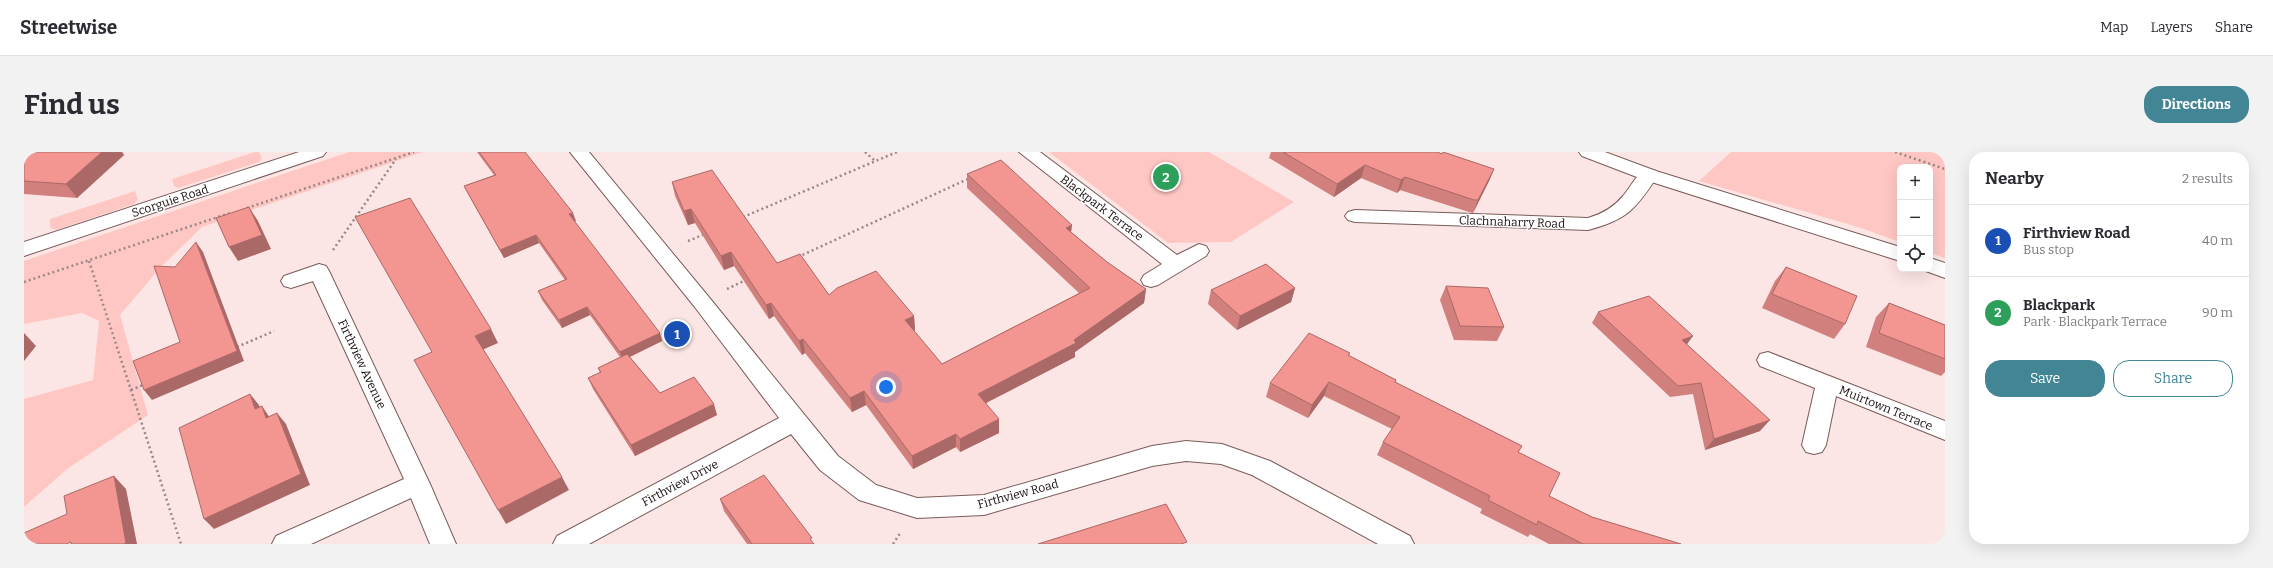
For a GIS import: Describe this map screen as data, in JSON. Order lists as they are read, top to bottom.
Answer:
{
  "streets": {
    "street": [
      "Scorguie Road",
      "Blackpark Terrace",
      "Clachnaharry Road",
      "Firthview Avenue",
      "Muirtown Terrace",
      "Firthview Drive",
      "Firthview Road"
    ]
  },
  "crossings": [
    ["Firthview Drive", "Firthview Road"]
  ],
  "page": {
    "header": "Streetwise",
    "nav": ["Map", "Layers", "Share"],
    "buttons": [
      "Directions",
      ["Save", "Share"]
    ],
    "title": "Find us",
    "heading": ["Nearby", "2 results"],
    "pins": ["2", "1"],
    "map_buttons": ["+", "−"],
    "list": [
      {
        "mark": "1",
        "name": "Firthview Road",
        "note": "Bus stop",
        "value": "40 m"
      },
      {
        "mark": "2",
        "name": "Blackpark",
        "note": "Park · Blackpark Terrace",
        "value": "90 m"
      }
    ]
  }
}
